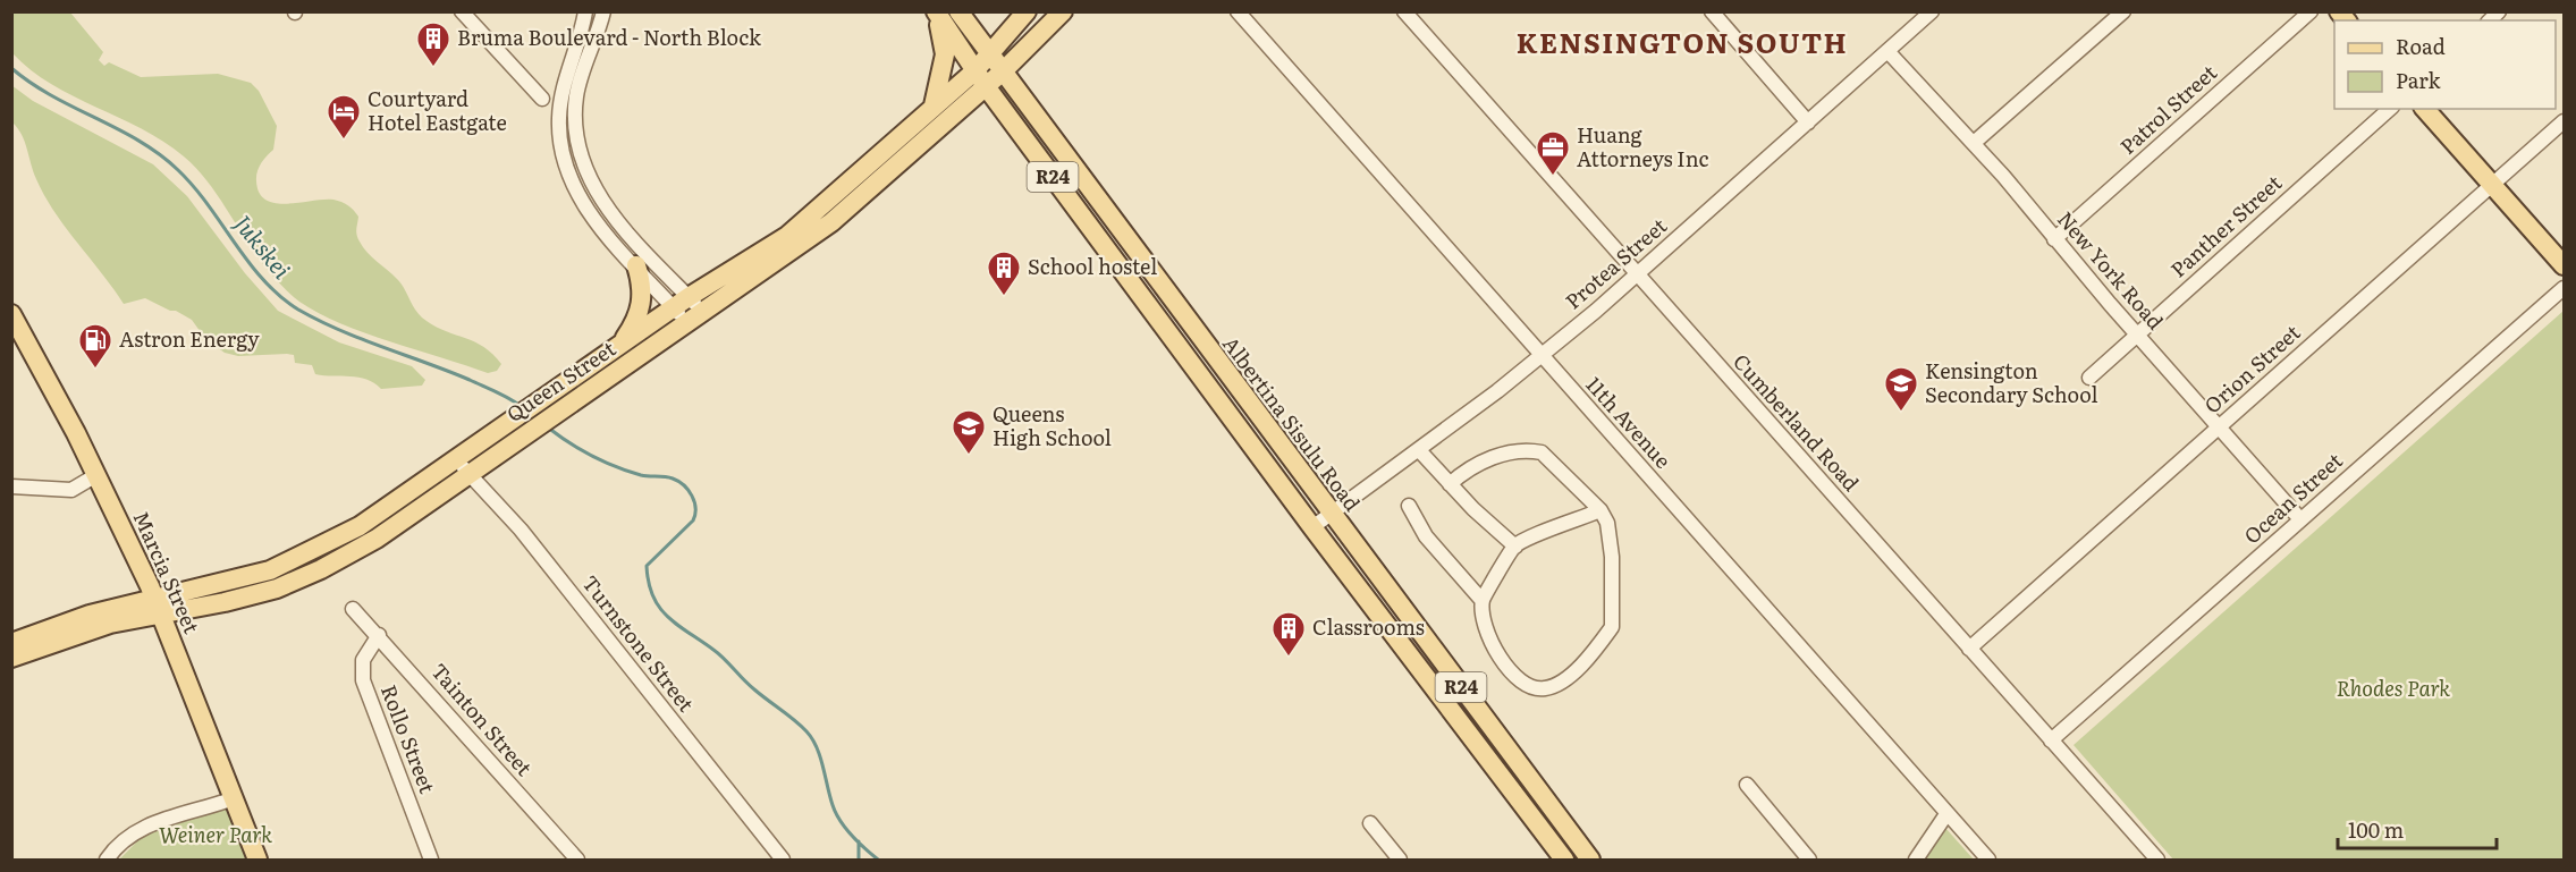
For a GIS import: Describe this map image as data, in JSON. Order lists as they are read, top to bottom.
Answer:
{
  "streets": {
    "main road": [
      "R24",
      "Queen Street",
      "Albertina Sisulu Road",
      "Marcia Street"
    ],
    "street": [
      "Patrol Street",
      "Panther Street",
      "Protea Street",
      "New York Road",
      "Orion Street",
      "11th Avenue",
      "Cumberland Road",
      "Ocean Street",
      "Turnstone Street",
      "Tainton Street",
      "Rollo Street"
    ]
  },
  "crossings": [
    ["Patrol Street", "New York Road"],
    ["R24", "Protea Street"],
    ["R24", "Queen Street"],
    ["Panther Street", "New York Road"],
    ["Protea Street", "New York Road"],
    ["Protea Street", "11th Avenue"],
    ["Protea Street", "Cumberland Road"],
    ["Protea Street", "Albertina Sisulu Road"],
    ["New York Road", "Orion Street"],
    ["New York Road", "Ocean Street"],
    ["Orion Street", "Cumberland Road"],
    ["Queen Street", "Albertina Sisulu Road"],
    ["Queen Street", "Marcia Street"],
    ["Queen Street", "Turnstone Street"],
    ["Cumberland Road", "Ocean Street"],
    ["Tainton Street", "Rollo Street"]
  ],
  "districts": ["KENSINGTON SOUTH"],
  "water": ["Jukskei"],
  "parks": ["Rhodes Park", "Weiner Park"],
  "places": {
    "building": ["Bruma Boulevard - North Block", "School hostel", "Classrooms"],
    "hotel": ["Courtyard Hotel Eastgate"],
    "office": ["Huang Attorneys Inc"],
    "fuel station": ["Astron Energy"],
    "school or university": ["Kensington Secondary School", "Queens High School"]
  },
  "legend": ["Road", "Park"],
  "scale_bar": "100 m"
}
